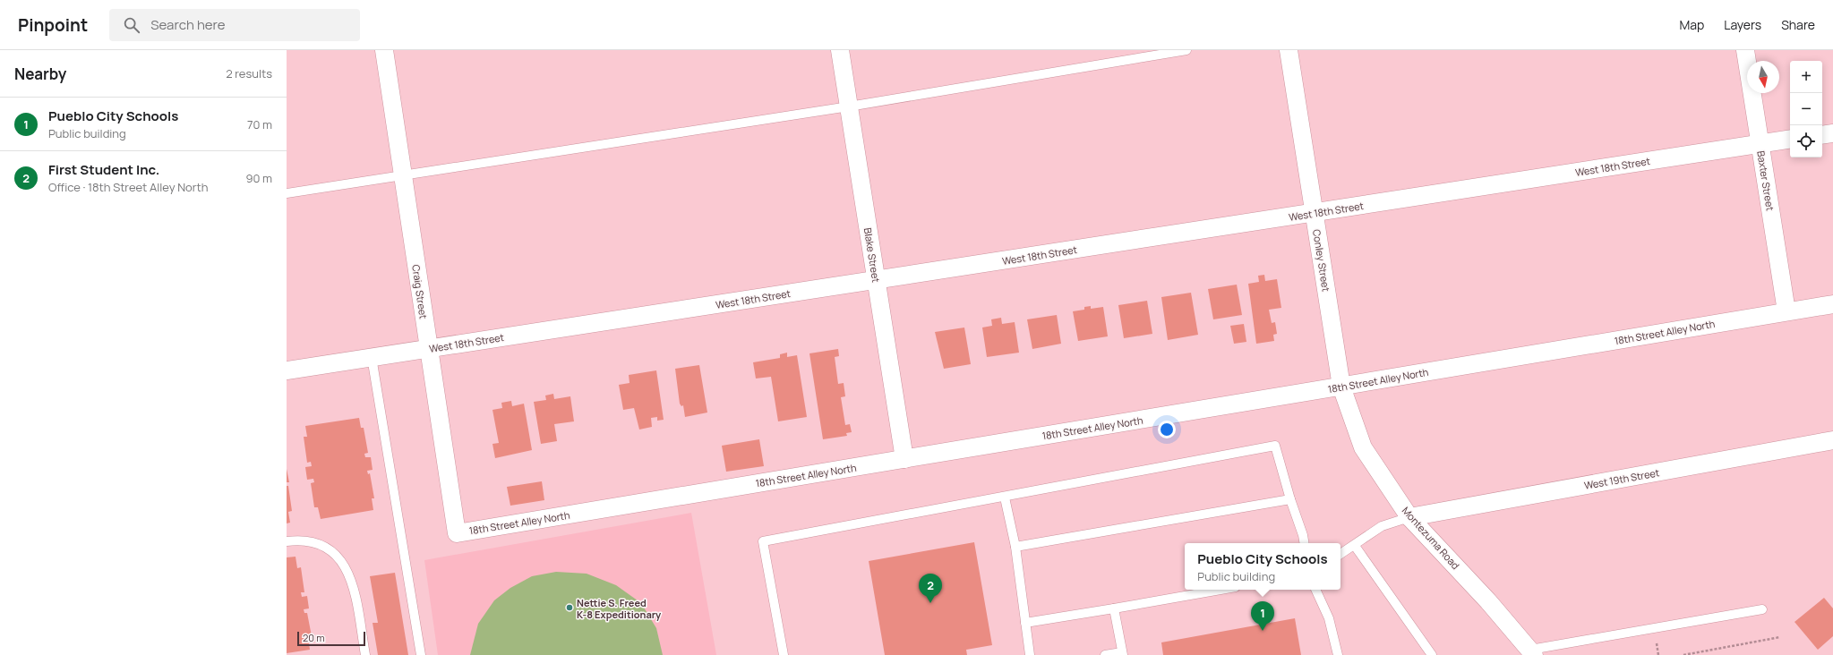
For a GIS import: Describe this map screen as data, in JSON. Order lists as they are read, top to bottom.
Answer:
{
  "streets": {
    "street": [
      "West 18th Street",
      "Baxter Street",
      "Blake Street",
      "Conley Street",
      "Craig Street",
      "18th Street Alley North",
      "West 19th Street",
      "Montezuma Road"
    ]
  },
  "crossings": [
    ["West 18th Street", "Baxter Street"],
    ["West 18th Street", "Blake Street"],
    ["West 18th Street", "Conley Street"],
    ["West 18th Street", "Craig Street"],
    ["Baxter Street", "18th Street Alley North"],
    ["Blake Street", "18th Street Alley North"],
    ["Conley Street", "18th Street Alley North"],
    ["Conley Street", "Montezuma Road"],
    ["Craig Street", "18th Street Alley North"],
    ["18th Street Alley North", "Montezuma Road"],
    ["West 19th Street", "Montezuma Road"]
  ],
  "places": ["Nettie S. Freed K-8 Expeditionary"],
  "scale_bar": "20 m",
  "north": "bottom",
  "page": {
    "header": "Pinpoint",
    "search": "Search here",
    "nav": ["Map", "Layers", "Share"],
    "heading": ["Nearby", "2 results"],
    "map_buttons": ["+", "−"],
    "list": [
      {
        "mark": "1",
        "name": "Pueblo City Schools",
        "note": "Public building",
        "value": "70 m"
      },
      {
        "mark": "2",
        "name": "First Student Inc.",
        "note": "Office · 18th Street Alley North",
        "value": "90 m"
      }
    ],
    "popup": ["Pueblo City Schools", "Public building"],
    "pins": ["2", "1"],
    "scale": "20 m"
  }
}
